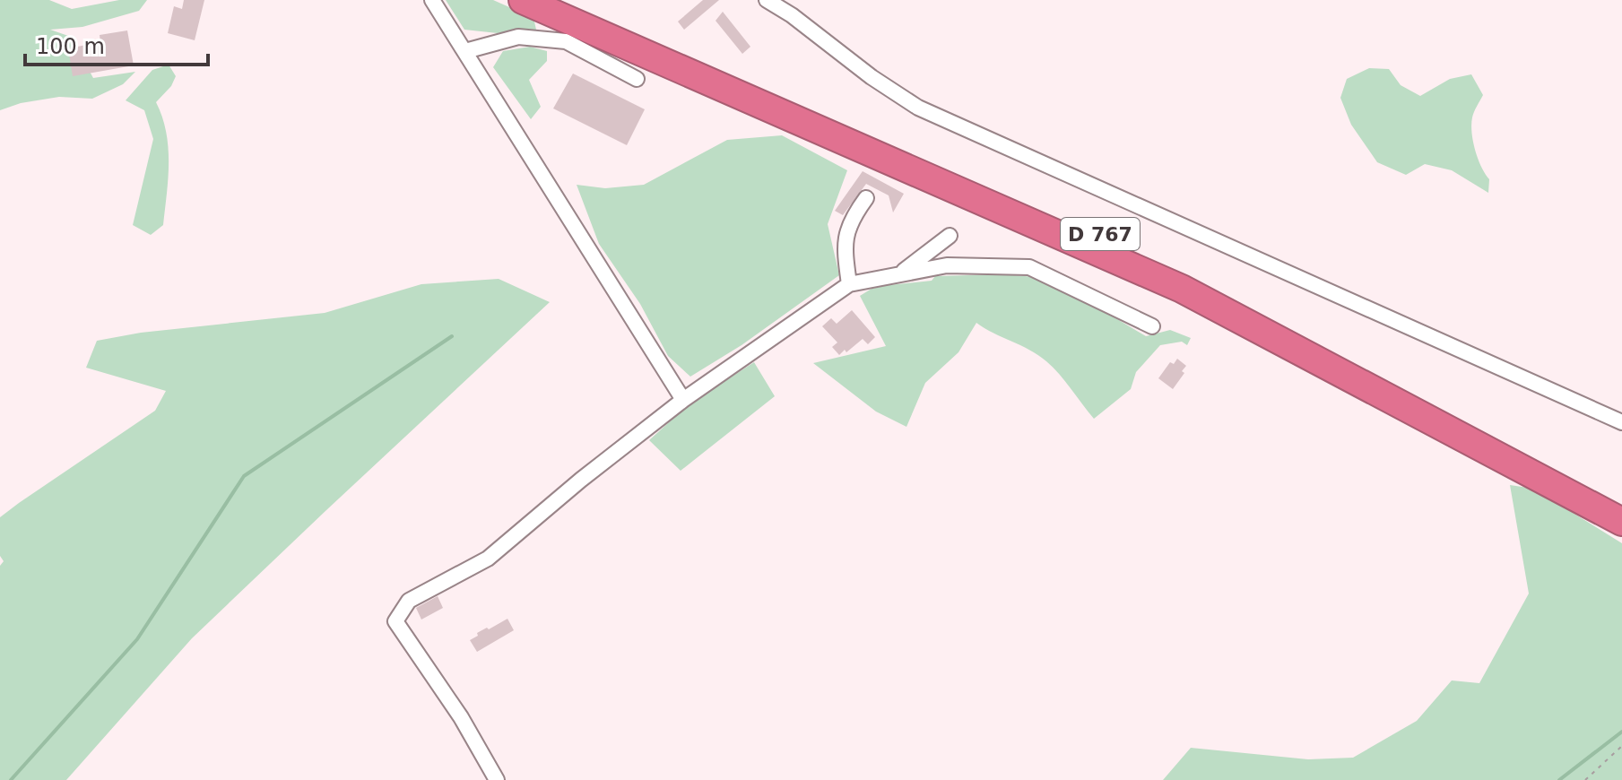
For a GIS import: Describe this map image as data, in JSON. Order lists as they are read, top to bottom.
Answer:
{
  "streets": {
    "highway": ["D 767"]
  },
  "scale_bar": "100 m"
}
